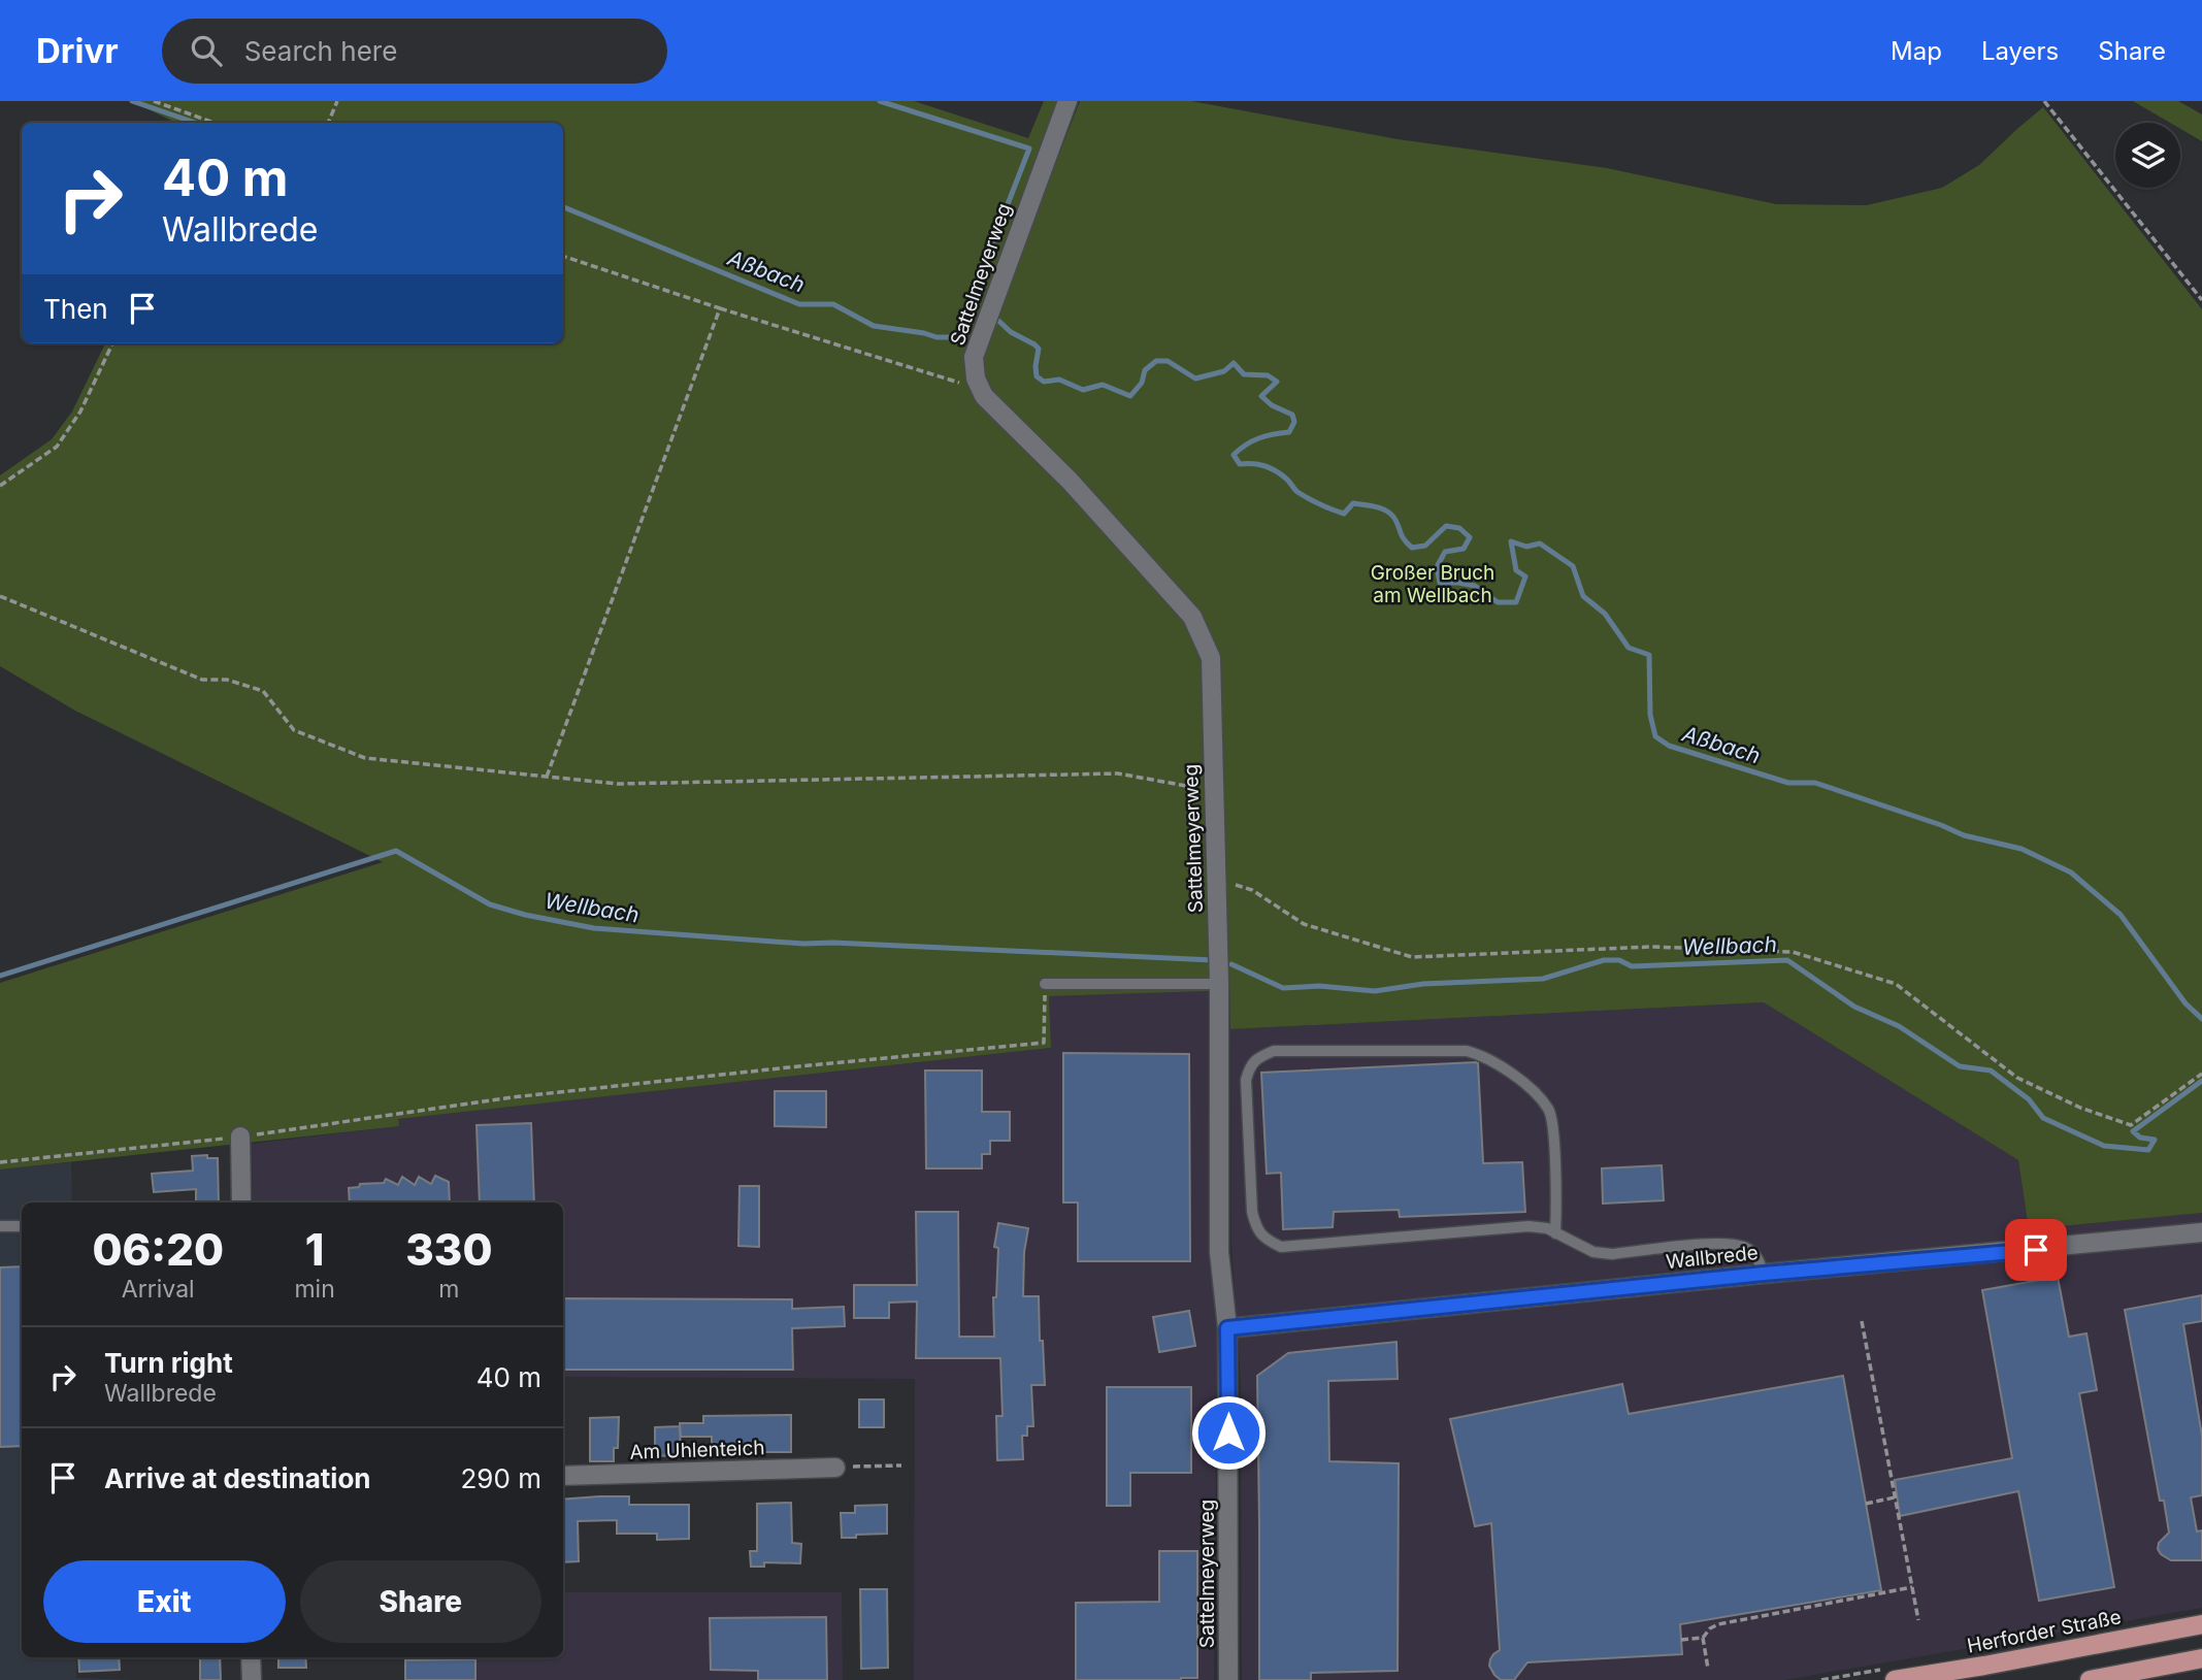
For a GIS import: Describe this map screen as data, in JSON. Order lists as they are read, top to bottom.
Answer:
{
  "streets": {
    "main road": ["Herforder Straße"],
    "street": ["Sattelmeyerweg", "Wallbrede", "Am Uhlenteich"]
  },
  "crossings": [
    ["Sattelmeyerweg", "Wallbrede"]
  ],
  "water": ["Aßbach", "Wellbach"],
  "parks": ["Großer Bruch am Wellbach"],
  "page": {
    "header": "Drivr",
    "search": "Search here",
    "nav": ["Map", "Layers", "Share"],
    "turn": ["40 m", "Wallbrede"],
    "then": "Then",
    "eta": [
      "06:20",
      "Arrival",
      "1",
      "min",
      "330",
      "m"
    ],
    "list": [
      {
        "name": "Turn right",
        "note": "Wallbrede",
        "value": "40 m"
      },
      {
        "name": "Arrive at destination",
        "value": "290 m"
      }
    ],
    "buttons": ["Exit", "Share"]
  }
}
